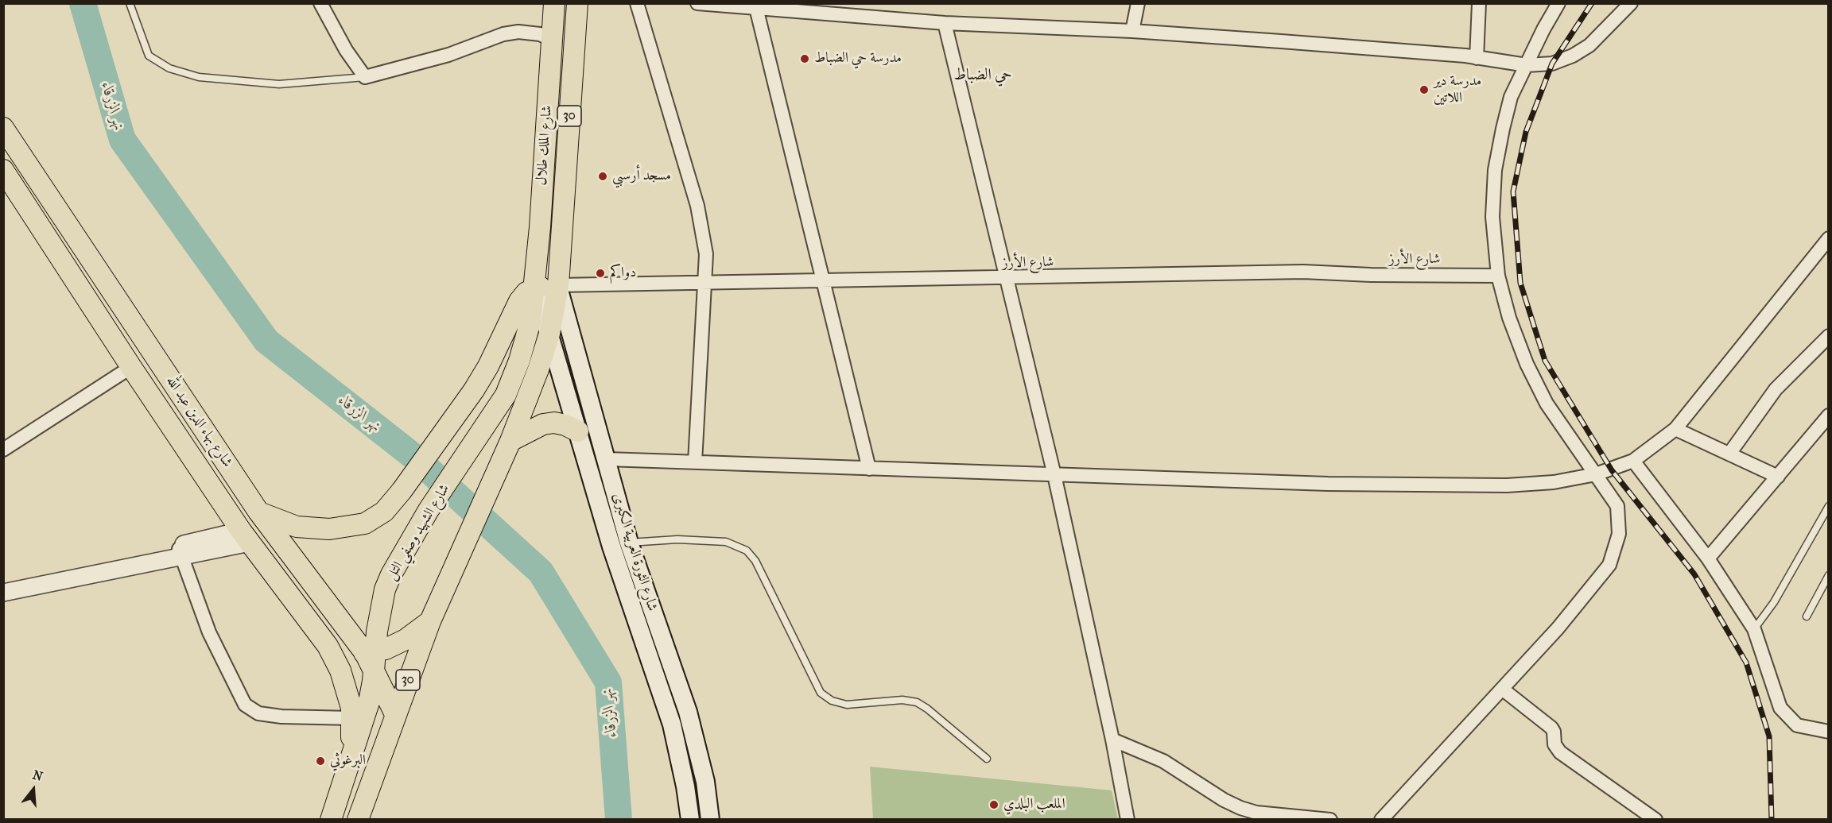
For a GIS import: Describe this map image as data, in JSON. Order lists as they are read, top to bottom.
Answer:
{
  "streets": {
    "main road": [
      "30",
      "شارع الملك طلال",
      "شارع بهاء الدين عبد الله",
      "شارع الشهيد وصفي التل",
      "شارع الثورة العربية الكبرى"
    ],
    "street": ["شارع الأرز"]
  },
  "crossings": [
    ["30", "شارع الملك طلال"],
    ["30", "شارع الأرز"],
    ["30", "شارع بهاء الدين عبد الله"],
    ["30", "شارع الثورة العربية الكبرى"],
    ["شارع الملك طلال", "شارع الأرز"],
    ["شارع الملك طلال", "شارع الشهيد وصفي التل"],
    ["شارع الملك طلال", "شارع الثورة العربية الكبرى"],
    ["شارع الأرز", "شارع الثورة العربية الكبرى"],
    ["شارع بهاء الدين عبد الله", "شارع الشهيد وصفي التل"],
    ["شارع الشهيد وصفي التل", "شارع الثورة العربية الكبرى"]
  ],
  "districts": ["حي الضباط"],
  "water": ["نهر الزرقاء"],
  "places": [
    "مدرسة حي الضباط",
    "مدرسة دير اللاتين",
    "مسجد أرسبي",
    "دواكم",
    "البرغوثي",
    "الملعب البلدي"
  ],
  "north": "top"
}
